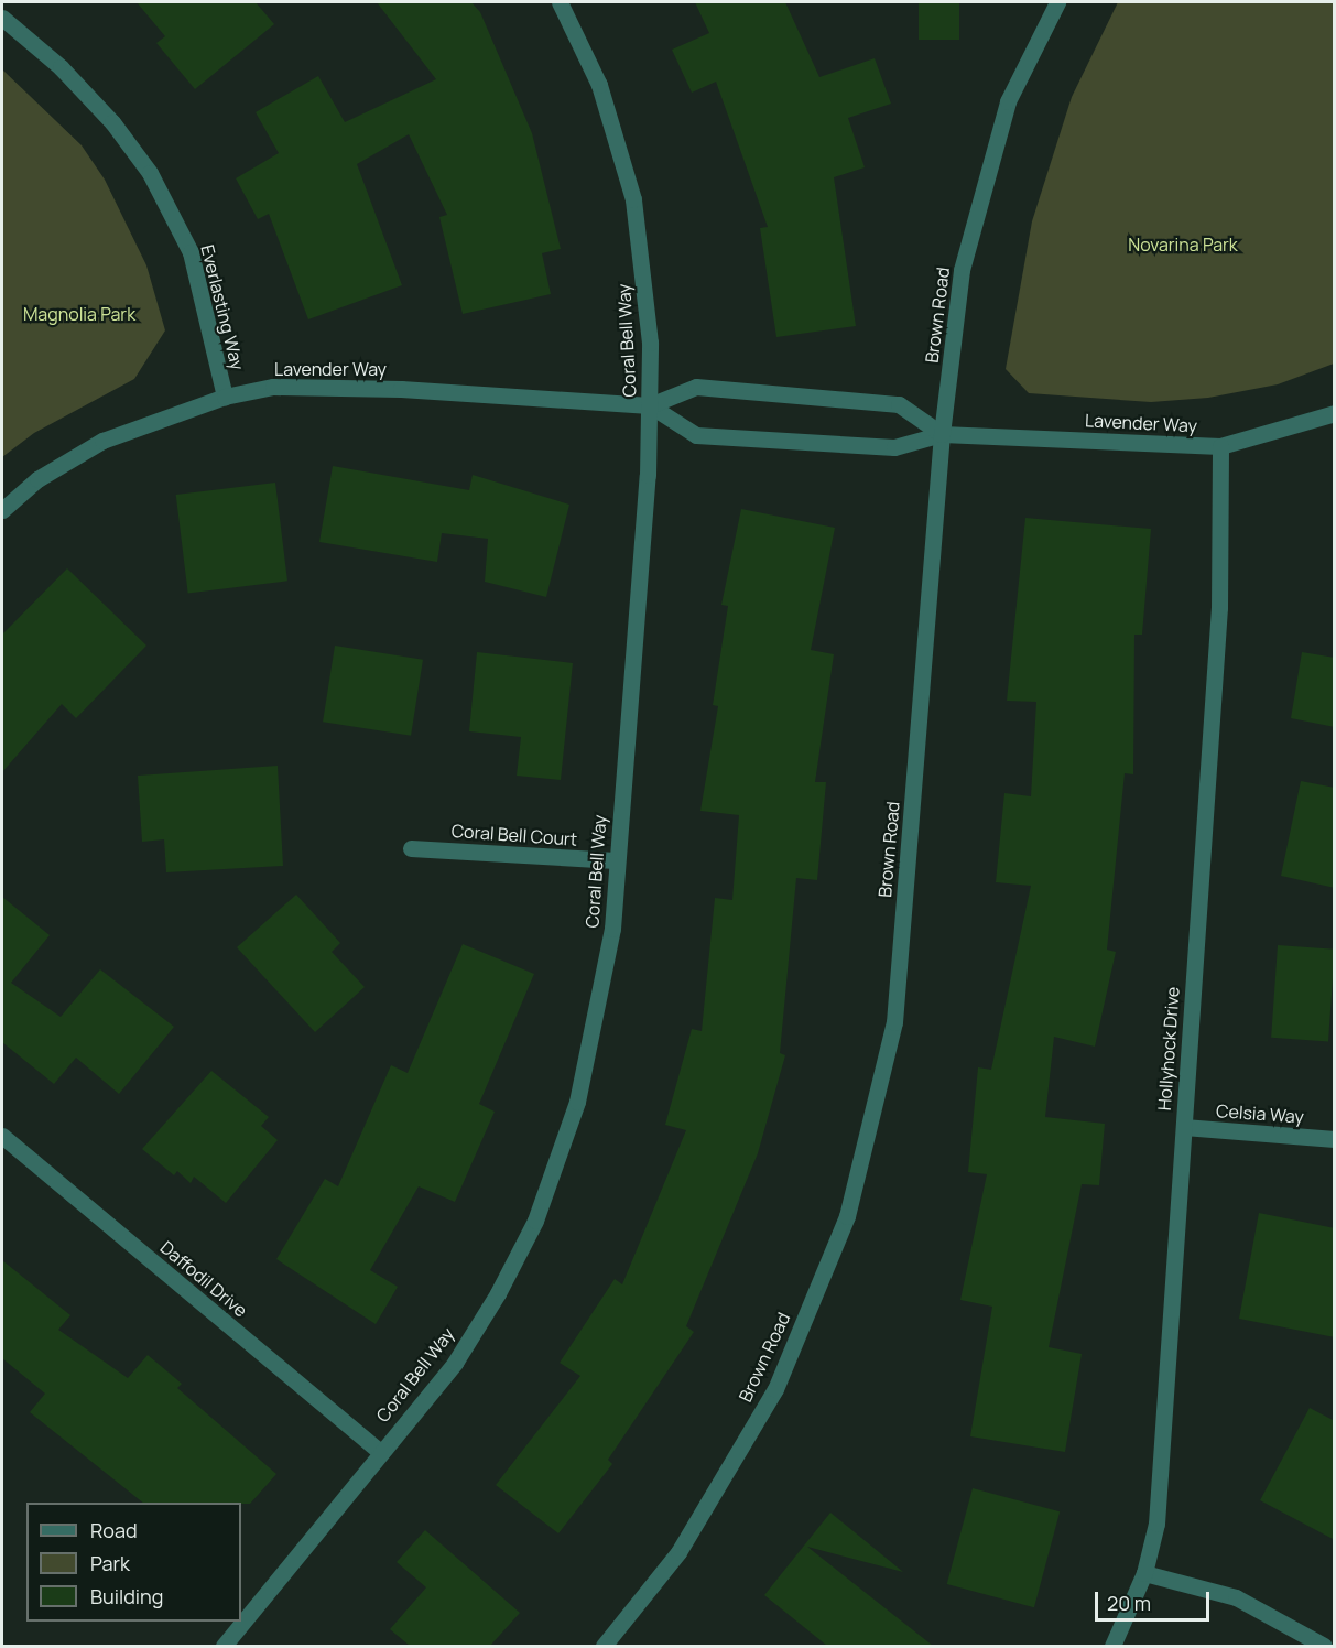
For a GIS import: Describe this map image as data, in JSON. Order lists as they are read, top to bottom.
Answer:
{
  "streets": {
    "street": [
      "Everlasting Way",
      "Brown Road",
      "Coral Bell Way",
      "Lavender Way",
      "Coral Bell Court",
      "Hollyhock Drive",
      "Celsia Way",
      "Daffodil Drive"
    ]
  },
  "crossings": [
    ["Everlasting Way", "Lavender Way"],
    ["Brown Road", "Lavender Way"],
    ["Coral Bell Way", "Lavender Way"],
    ["Coral Bell Way", "Coral Bell Court"],
    ["Coral Bell Way", "Daffodil Drive"],
    ["Lavender Way", "Hollyhock Drive"],
    ["Hollyhock Drive", "Celsia Way"]
  ],
  "parks": ["Novarina Park", "Magnolia Park"],
  "legend": ["Road", "Park", "Building"],
  "scale_bar": "20 m"
}
